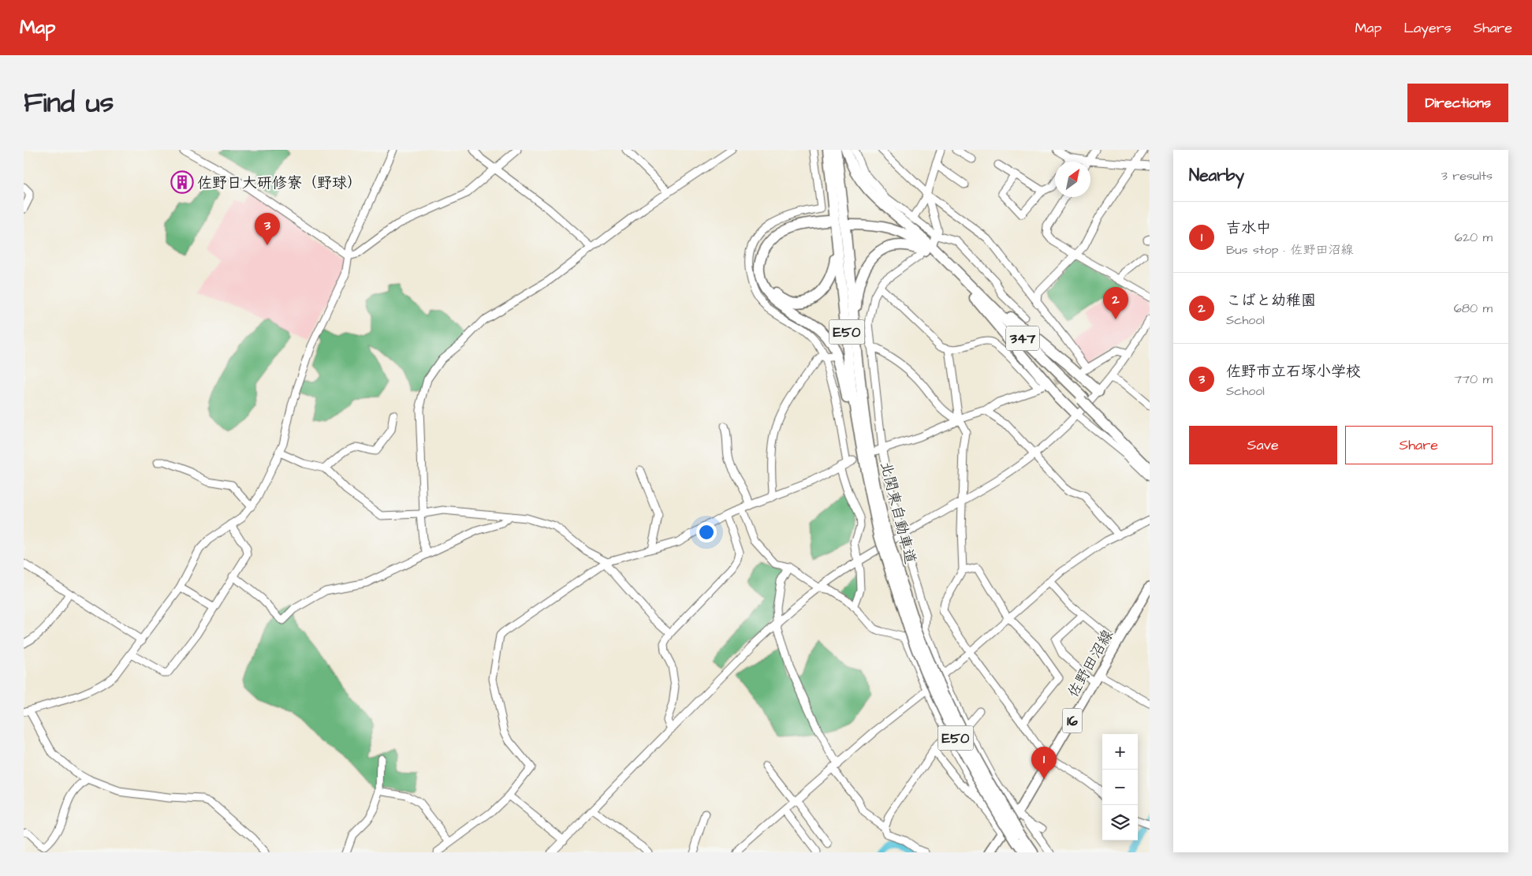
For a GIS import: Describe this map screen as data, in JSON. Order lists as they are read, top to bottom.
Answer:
{
  "streets": {
    "highway": ["E50", "347", "北関東自動車道"],
    "main road": ["佐野田沼線", "16"]
  },
  "places": {
    "building": ["佐野日大研修寮（野球）"]
  },
  "north": "top right",
  "page": {
    "header": "Map",
    "nav": ["Map", "Layers", "Share"],
    "title": "Find us",
    "buttons": [
      "Directions",
      ["Save", "Share"]
    ],
    "heading": ["Nearby", "3 results"],
    "list": [
      {
        "mark": "1",
        "name": "吉水中",
        "note": "Bus stop · 佐野田沼線",
        "value": "620 m"
      },
      {
        "mark": "2",
        "name": "こばと幼稚園",
        "note": "School",
        "value": "680 m"
      },
      {
        "mark": "3",
        "name": "佐野市立石塚小学校",
        "note": "School",
        "value": "770 m"
      }
    ],
    "pins": ["3", "2", "1"],
    "map_buttons": ["+", "−"]
  }
}
